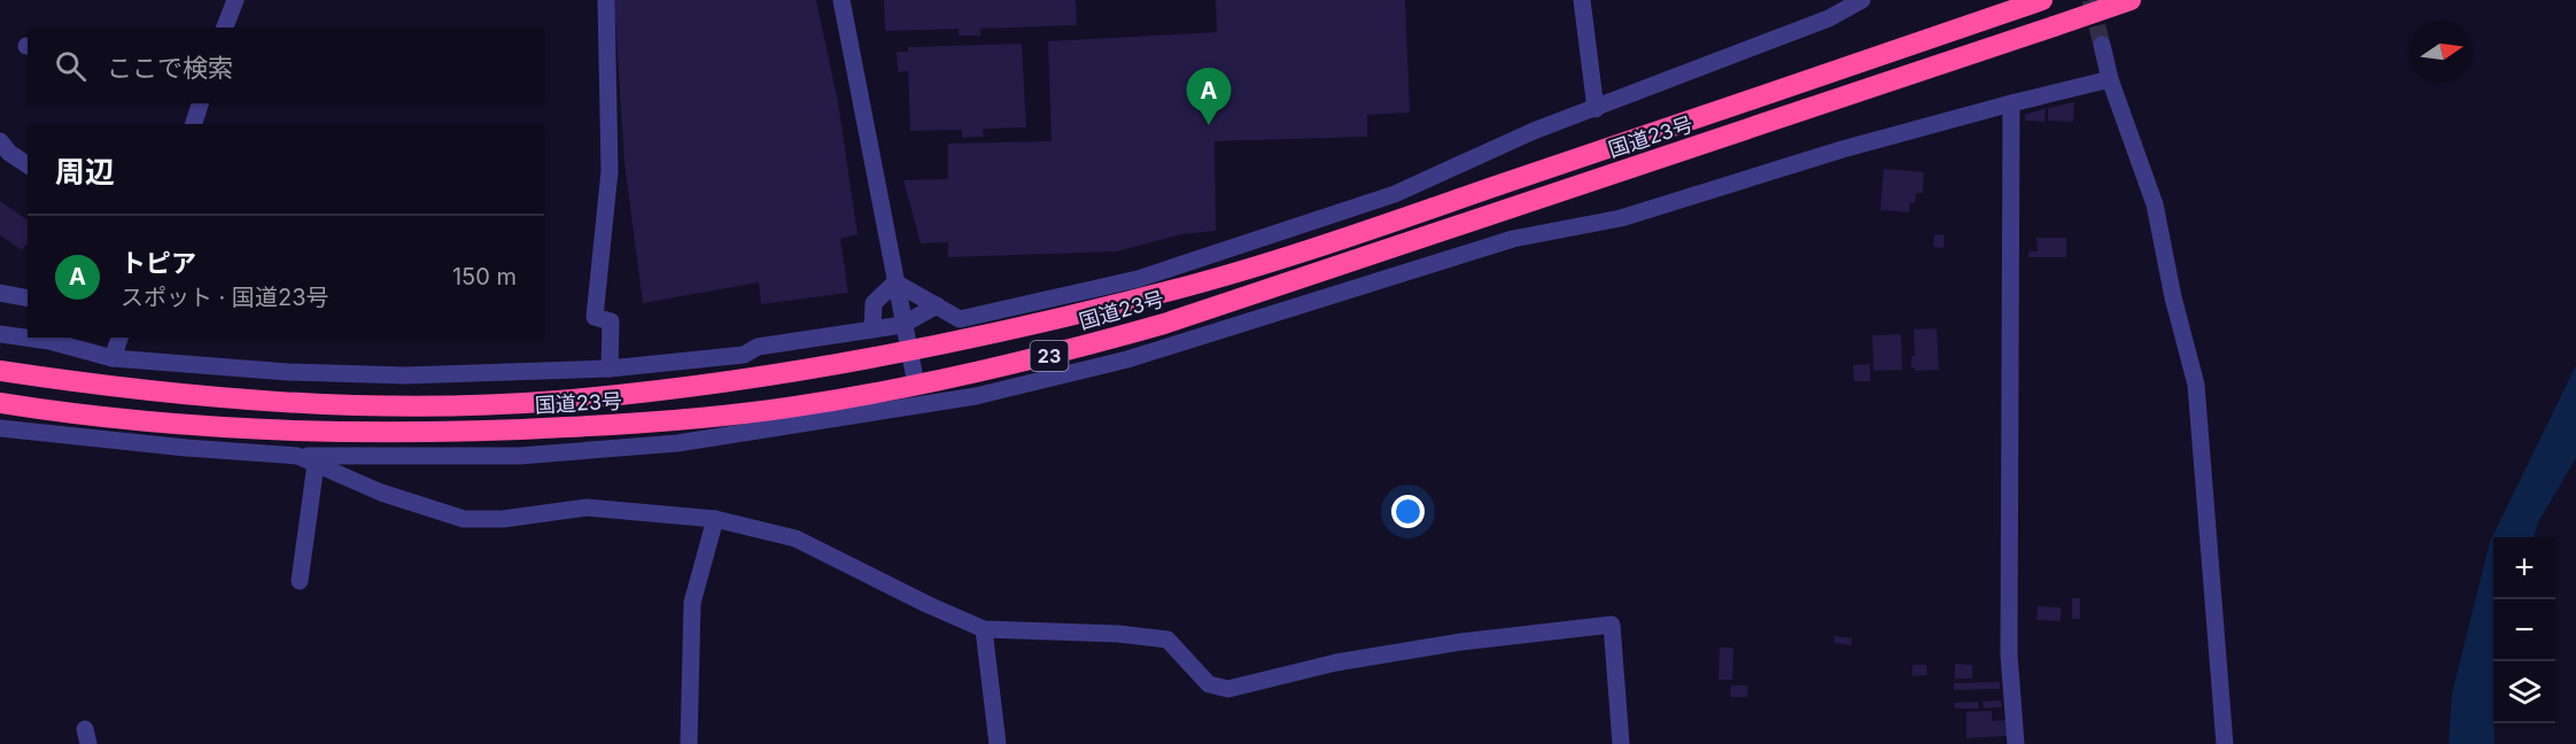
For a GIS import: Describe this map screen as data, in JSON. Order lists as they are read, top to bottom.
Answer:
{
  "streets": {
    "highway": ["国道23号", "23"]
  },
  "north": "right",
  "page": {
    "search": "ここで検索",
    "pins": "A",
    "heading": "周辺",
    "list": [
      {
        "mark": "A",
        "name": "トピア",
        "note": "スポット · 国道23号",
        "value": "150 m"
      }
    ],
    "map_buttons": ["+", "−"]
  }
}
